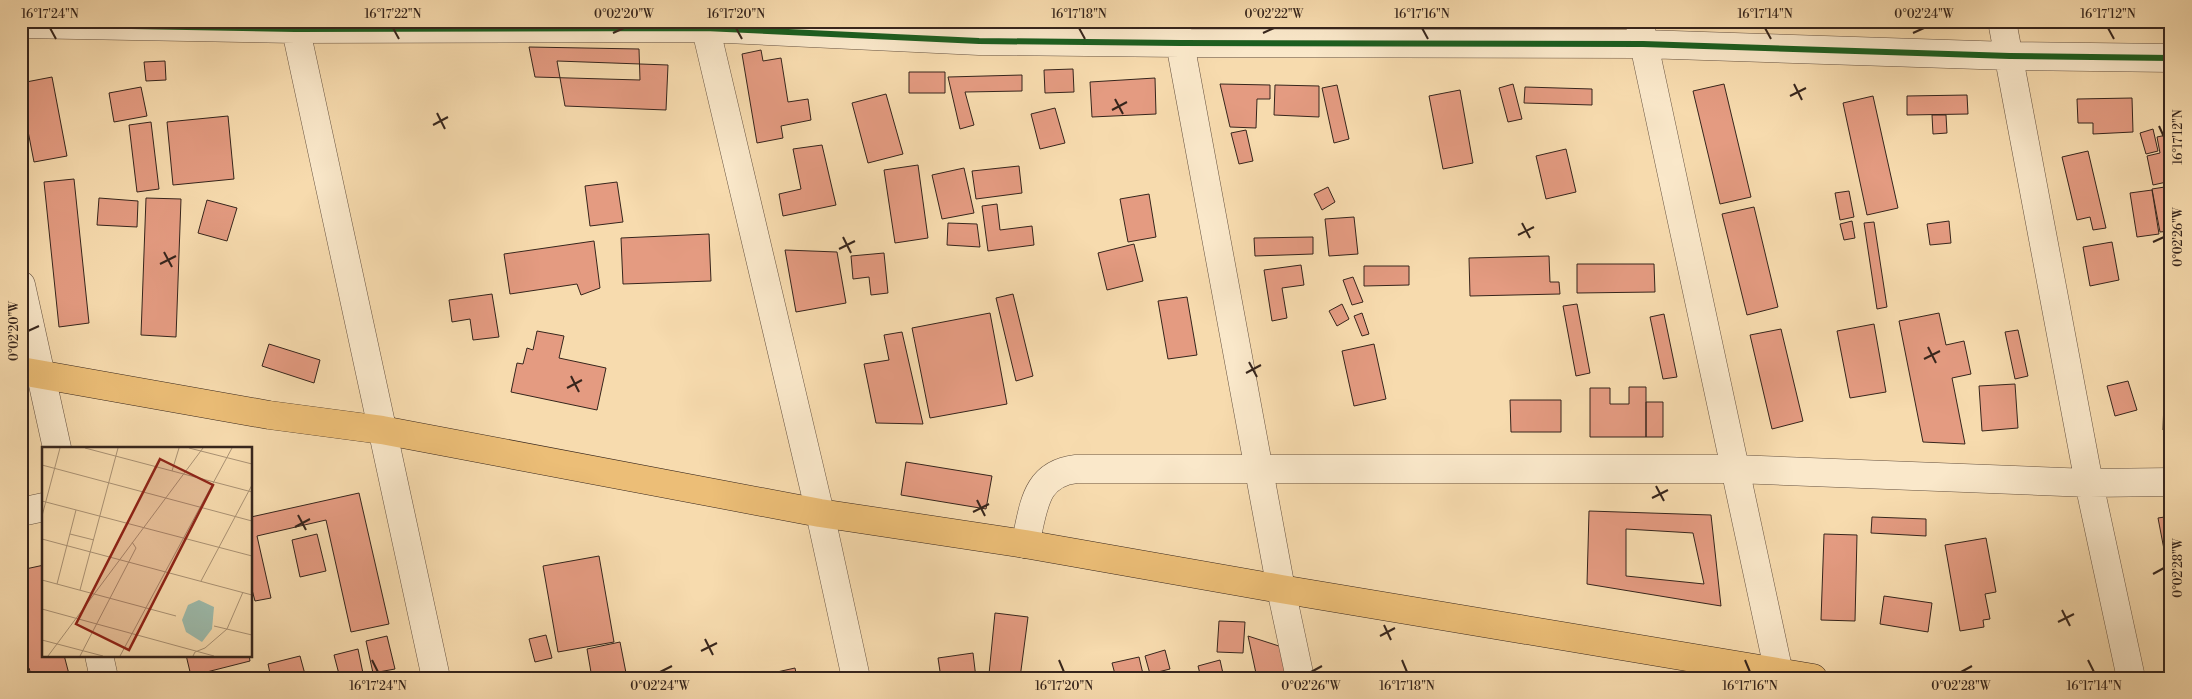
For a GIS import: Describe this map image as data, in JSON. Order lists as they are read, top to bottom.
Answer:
{
  "coordinates": [
    "16°17'24\"N",
    "16°17'22\"N",
    "0°02'20\"W",
    "16°17'20\"N",
    "16°17'18\"N",
    "0°02'22\"W",
    "16°17'16\"N",
    "16°17'14\"N",
    "0°02'24\"W",
    "16°17'12\"N",
    "0°02'26\"W",
    "0°02'28\"W"
  ]
}
